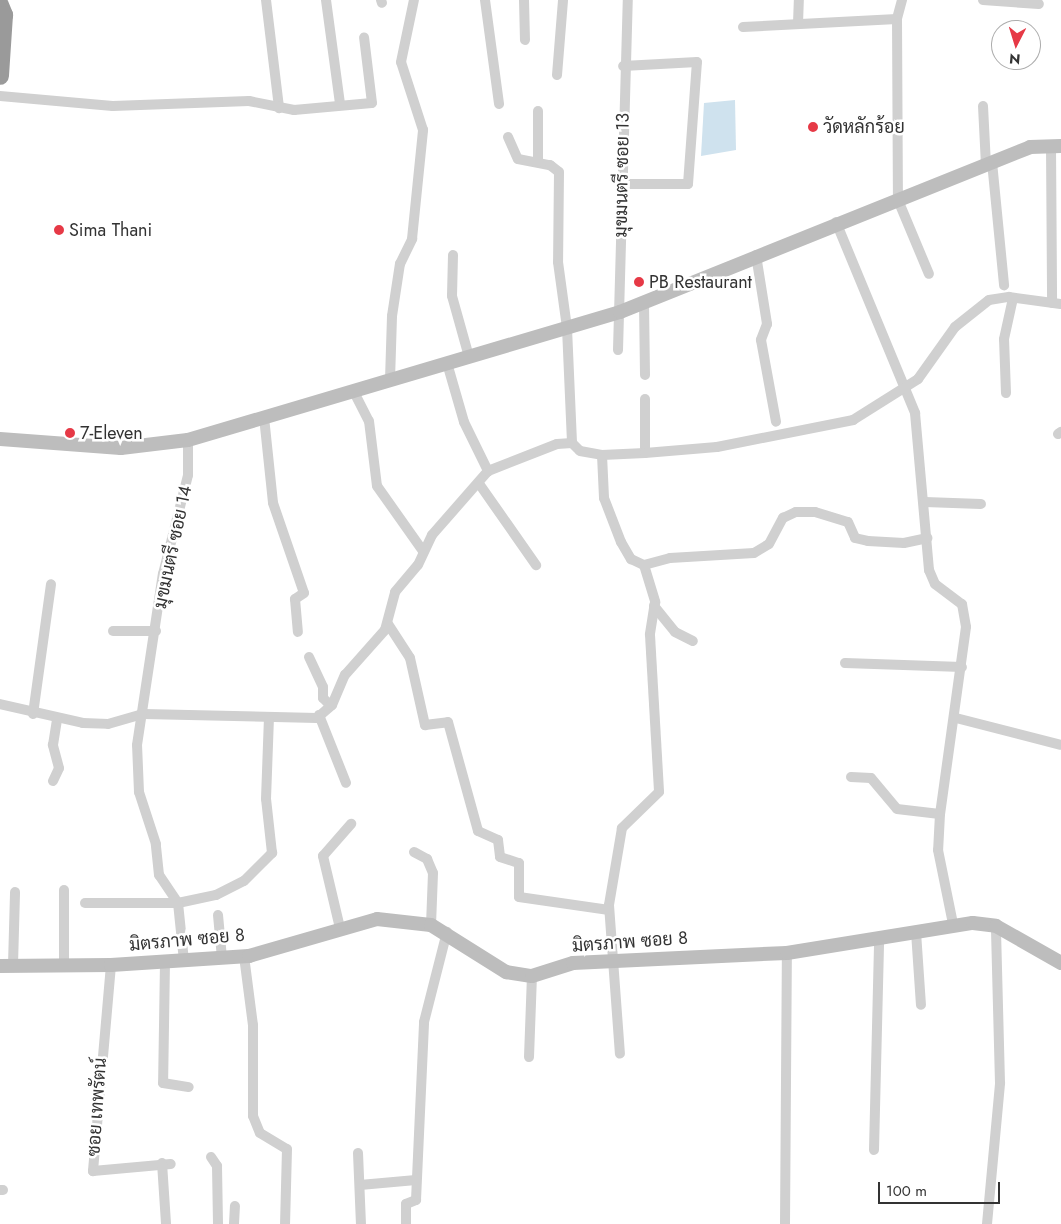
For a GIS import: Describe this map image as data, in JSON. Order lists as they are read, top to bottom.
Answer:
{
  "streets": {
    "street": [
      "มุขมนตรี ซอย 13",
      "มุขมนตรี ซอย 14",
      "มิตรภาพ ซอย 8",
      "ซอย เทพรัตน์"
    ]
  },
  "crossings": [
    ["มิตรภาพ ซอย 8", "ซอย เทพรัตน์"]
  ],
  "places": [
    "วัดหลักร้อย",
    "Sima Thani",
    "PB Restaurant",
    "7-Eleven"
  ],
  "scale_bar": "100 m",
  "north": "bottom"
}
